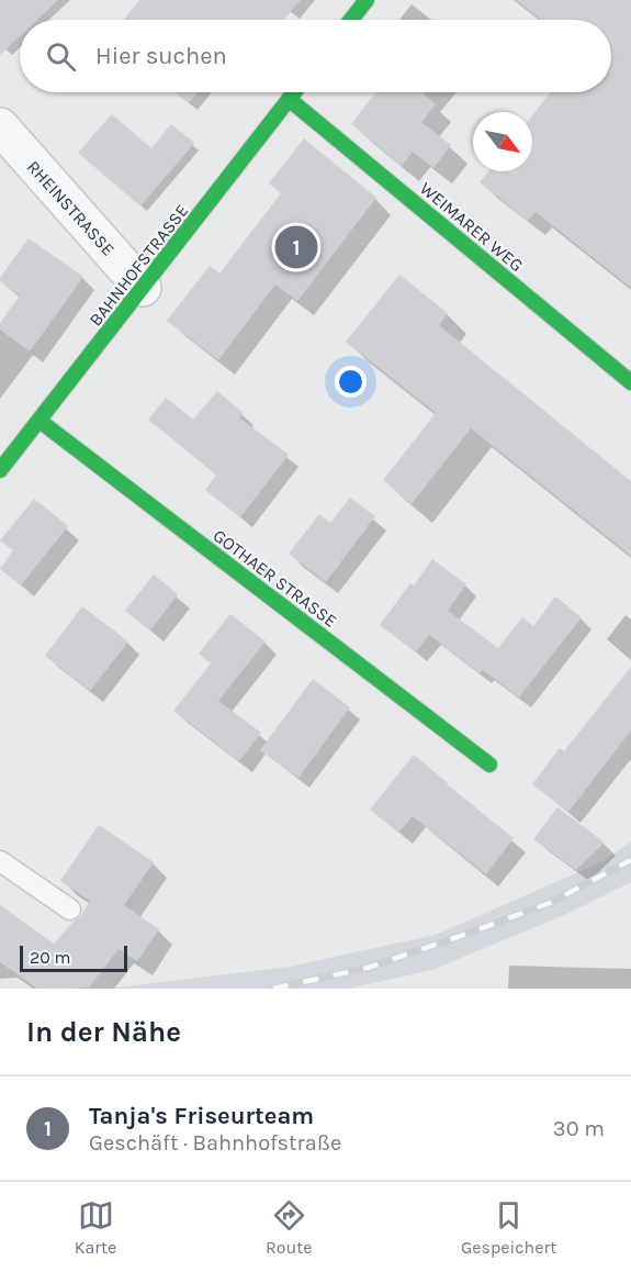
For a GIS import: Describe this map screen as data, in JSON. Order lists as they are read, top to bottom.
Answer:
{
  "streets": {
    "street": [
      "RHEINSTRASSE",
      "WEIMARER WEG",
      "BAHNHOFSTRASSE",
      "GOTHAER STRASSE"
    ]
  },
  "crossings": [
    ["RHEINSTRASSE", "BAHNHOFSTRASSE"],
    ["WEIMARER WEG", "BAHNHOFSTRASSE"],
    ["BAHNHOFSTRASSE", "GOTHAER STRASSE"]
  ],
  "scale_bar": "20 m",
  "north": "bottom right",
  "page": {
    "search": "Hier suchen",
    "pins": "1",
    "scale": "20 m",
    "heading": "In der Nähe",
    "list": [
      {
        "mark": "1",
        "name": "Tanja's Friseurteam",
        "note": "Geschäft · Bahnhofstraße",
        "value": "30 m"
      }
    ],
    "nav": ["Karte", "Route", "Gespeichert"]
  }
}
